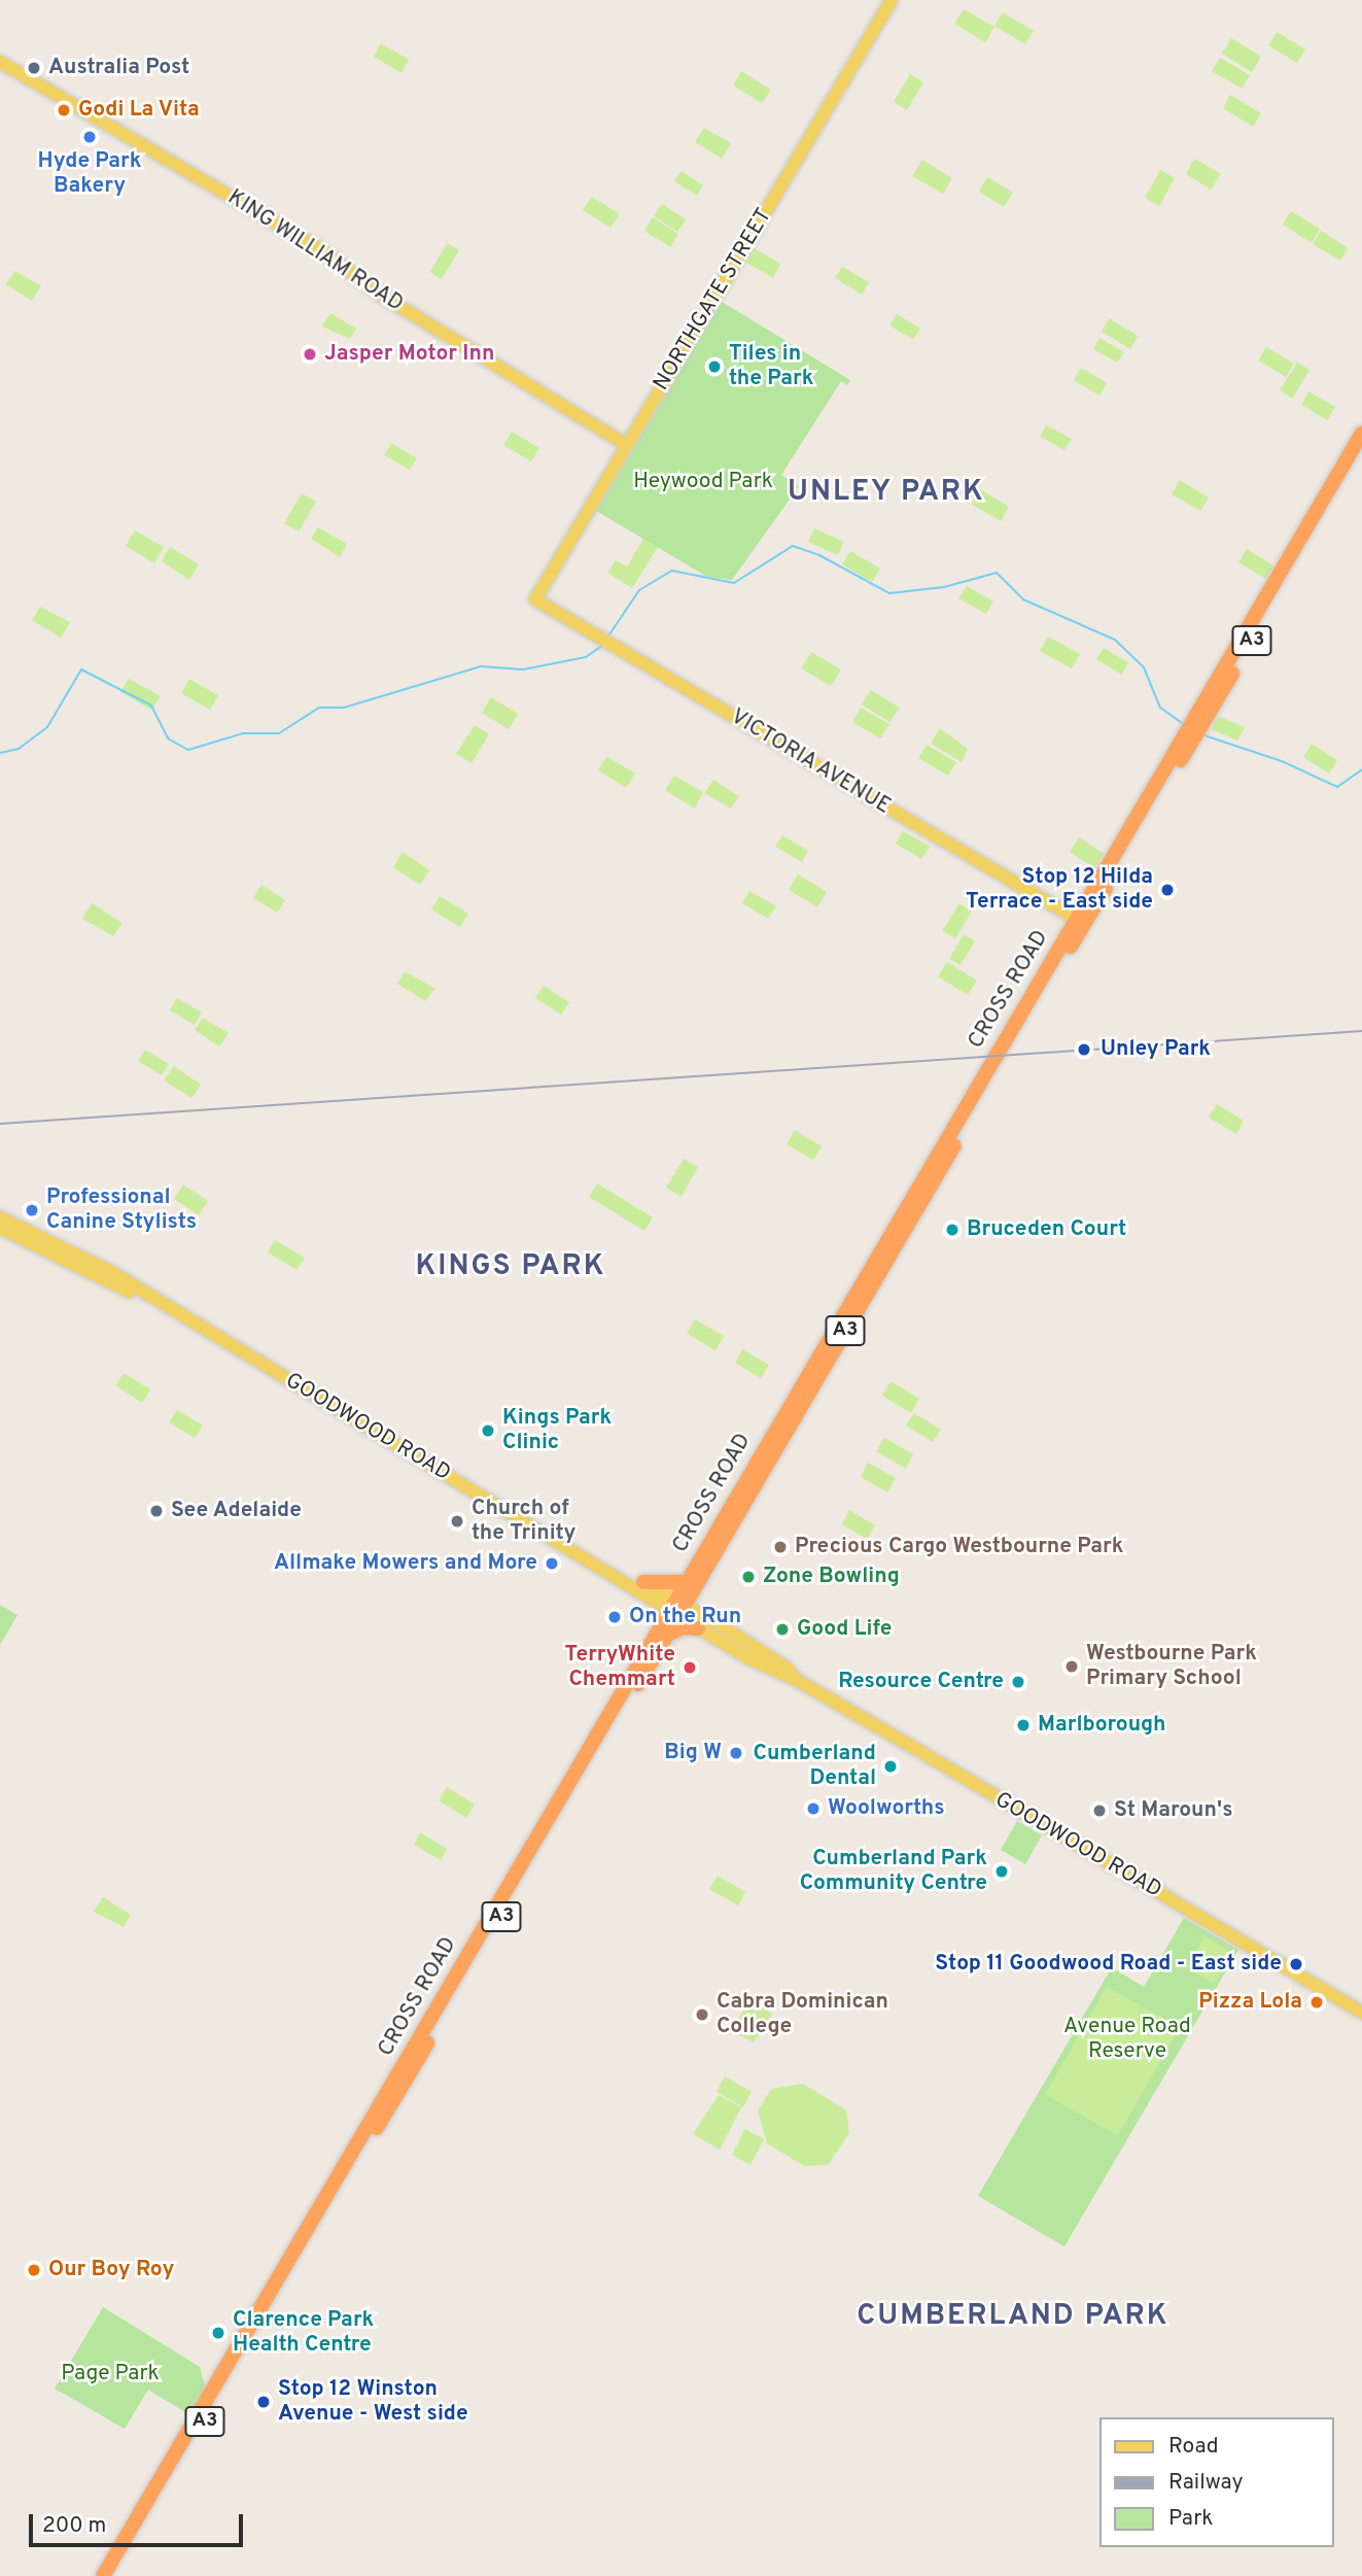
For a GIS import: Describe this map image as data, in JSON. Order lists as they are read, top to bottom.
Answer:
{
  "streets": {
    "highway": ["A3", "CROSS ROAD"],
    "main road": [
      "KING WILLIAM ROAD",
      "NORTHGATE STREET",
      "VICTORIA AVENUE",
      "GOODWOOD ROAD"
    ]
  },
  "crossings": [
    ["KING WILLIAM ROAD", "NORTHGATE STREET"],
    ["NORTHGATE STREET", "VICTORIA AVENUE"],
    ["VICTORIA AVENUE", "CROSS ROAD"],
    ["CROSS ROAD", "GOODWOOD ROAD"]
  ],
  "districts": ["UNLEY PARK", "KINGS PARK", "CUMBERLAND PARK"],
  "parks": ["Heywood Park", "Avenue Road Reserve", "Page Park"],
  "places": [
    "Australia Post",
    "Godi La Vita",
    "Hyde Park Bakery",
    "Jasper Motor Inn",
    "Tiles in the Park",
    "Stop 12 Hilda Terrace - East side",
    "Unley Park",
    "Professional Canine Stylists",
    "Bruceden Court",
    "Kings Park Clinic",
    "See Adelaide",
    "Church of the Trinity",
    "Precious Cargo Westbourne Park",
    "Allmake Mowers and More",
    "Zone Bowling",
    "On the Run",
    "Good Life",
    "Westbourne Park Primary School",
    "TerryWhite Chemmart",
    "Resource Centre",
    "Marlborough",
    "Big W",
    "Cumberland Dental",
    "Woolworths",
    "St Maroun's",
    "Cumberland Park Community Centre",
    "Stop 11 Goodwood Road - East side",
    "Pizza Lola",
    "Cabra Dominican College",
    "Our Boy Roy",
    "Clarence Park Health Centre",
    "Stop 12 Winston Avenue - West side"
  ],
  "legend": ["Road", "Railway", "Park"],
  "scale_bar": "200 m"
}
